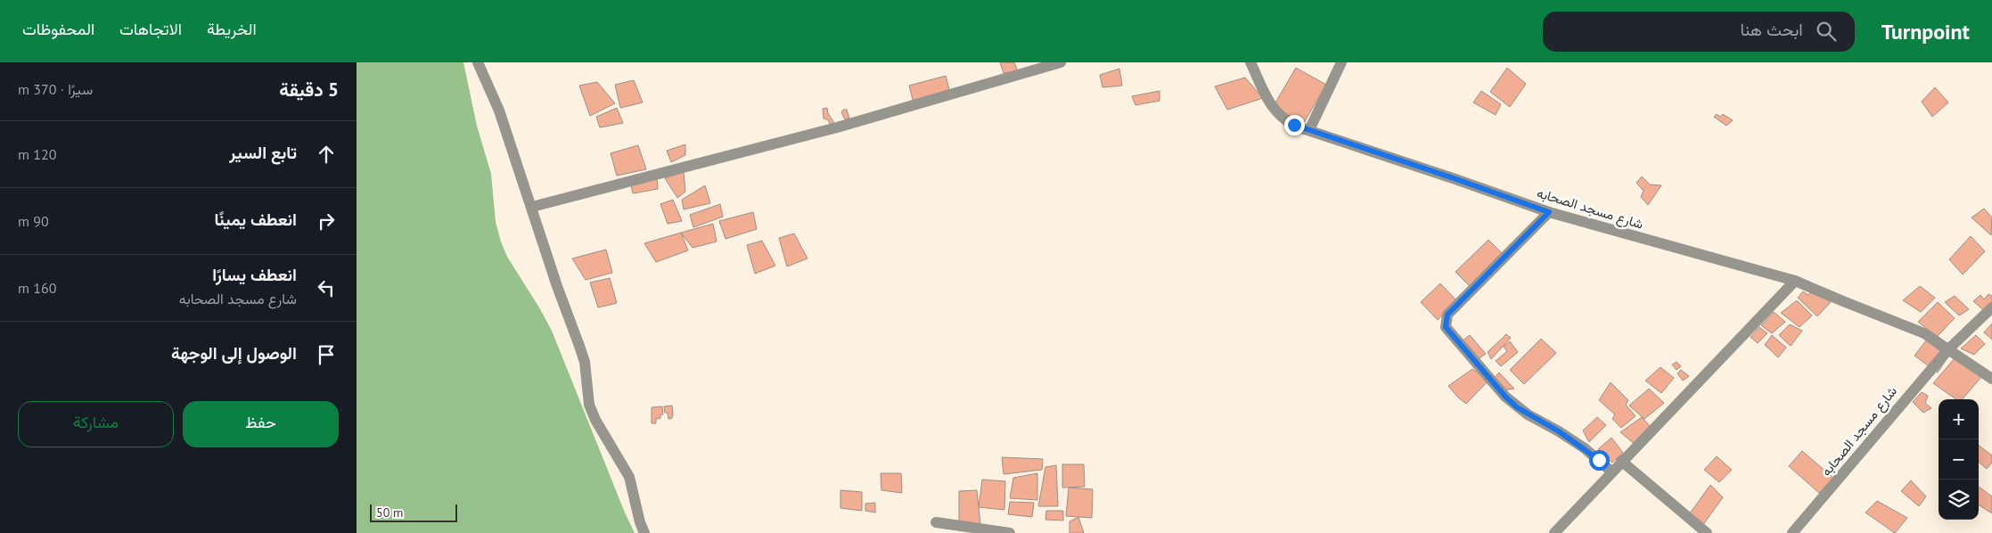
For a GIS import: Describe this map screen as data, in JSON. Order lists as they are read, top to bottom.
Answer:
{
  "streets": {
    "street": ["شارع مسجد الصحابه"]
  },
  "scale_bar": "50 m",
  "page": {
    "header": "Turnpoint",
    "search": "ابحث هنا",
    "nav": ["الخريطة", "الاتجاهات", "المحفوظات"],
    "heading": ["5 دقيقة", "سيرًا · 370 m"],
    "list": [
      ["تابع السير", "120 m"],
      ["انعطف يمينًا", "90 m"],
      ["انعطف يسارًا", "شارع مسجد الصحابه", "160 m"],
      "الوصول إلى الوجهة"
    ],
    "buttons": ["حفظ", "مشاركة"],
    "map_buttons": ["+", "−"],
    "scale": "50 m"
  }
}
